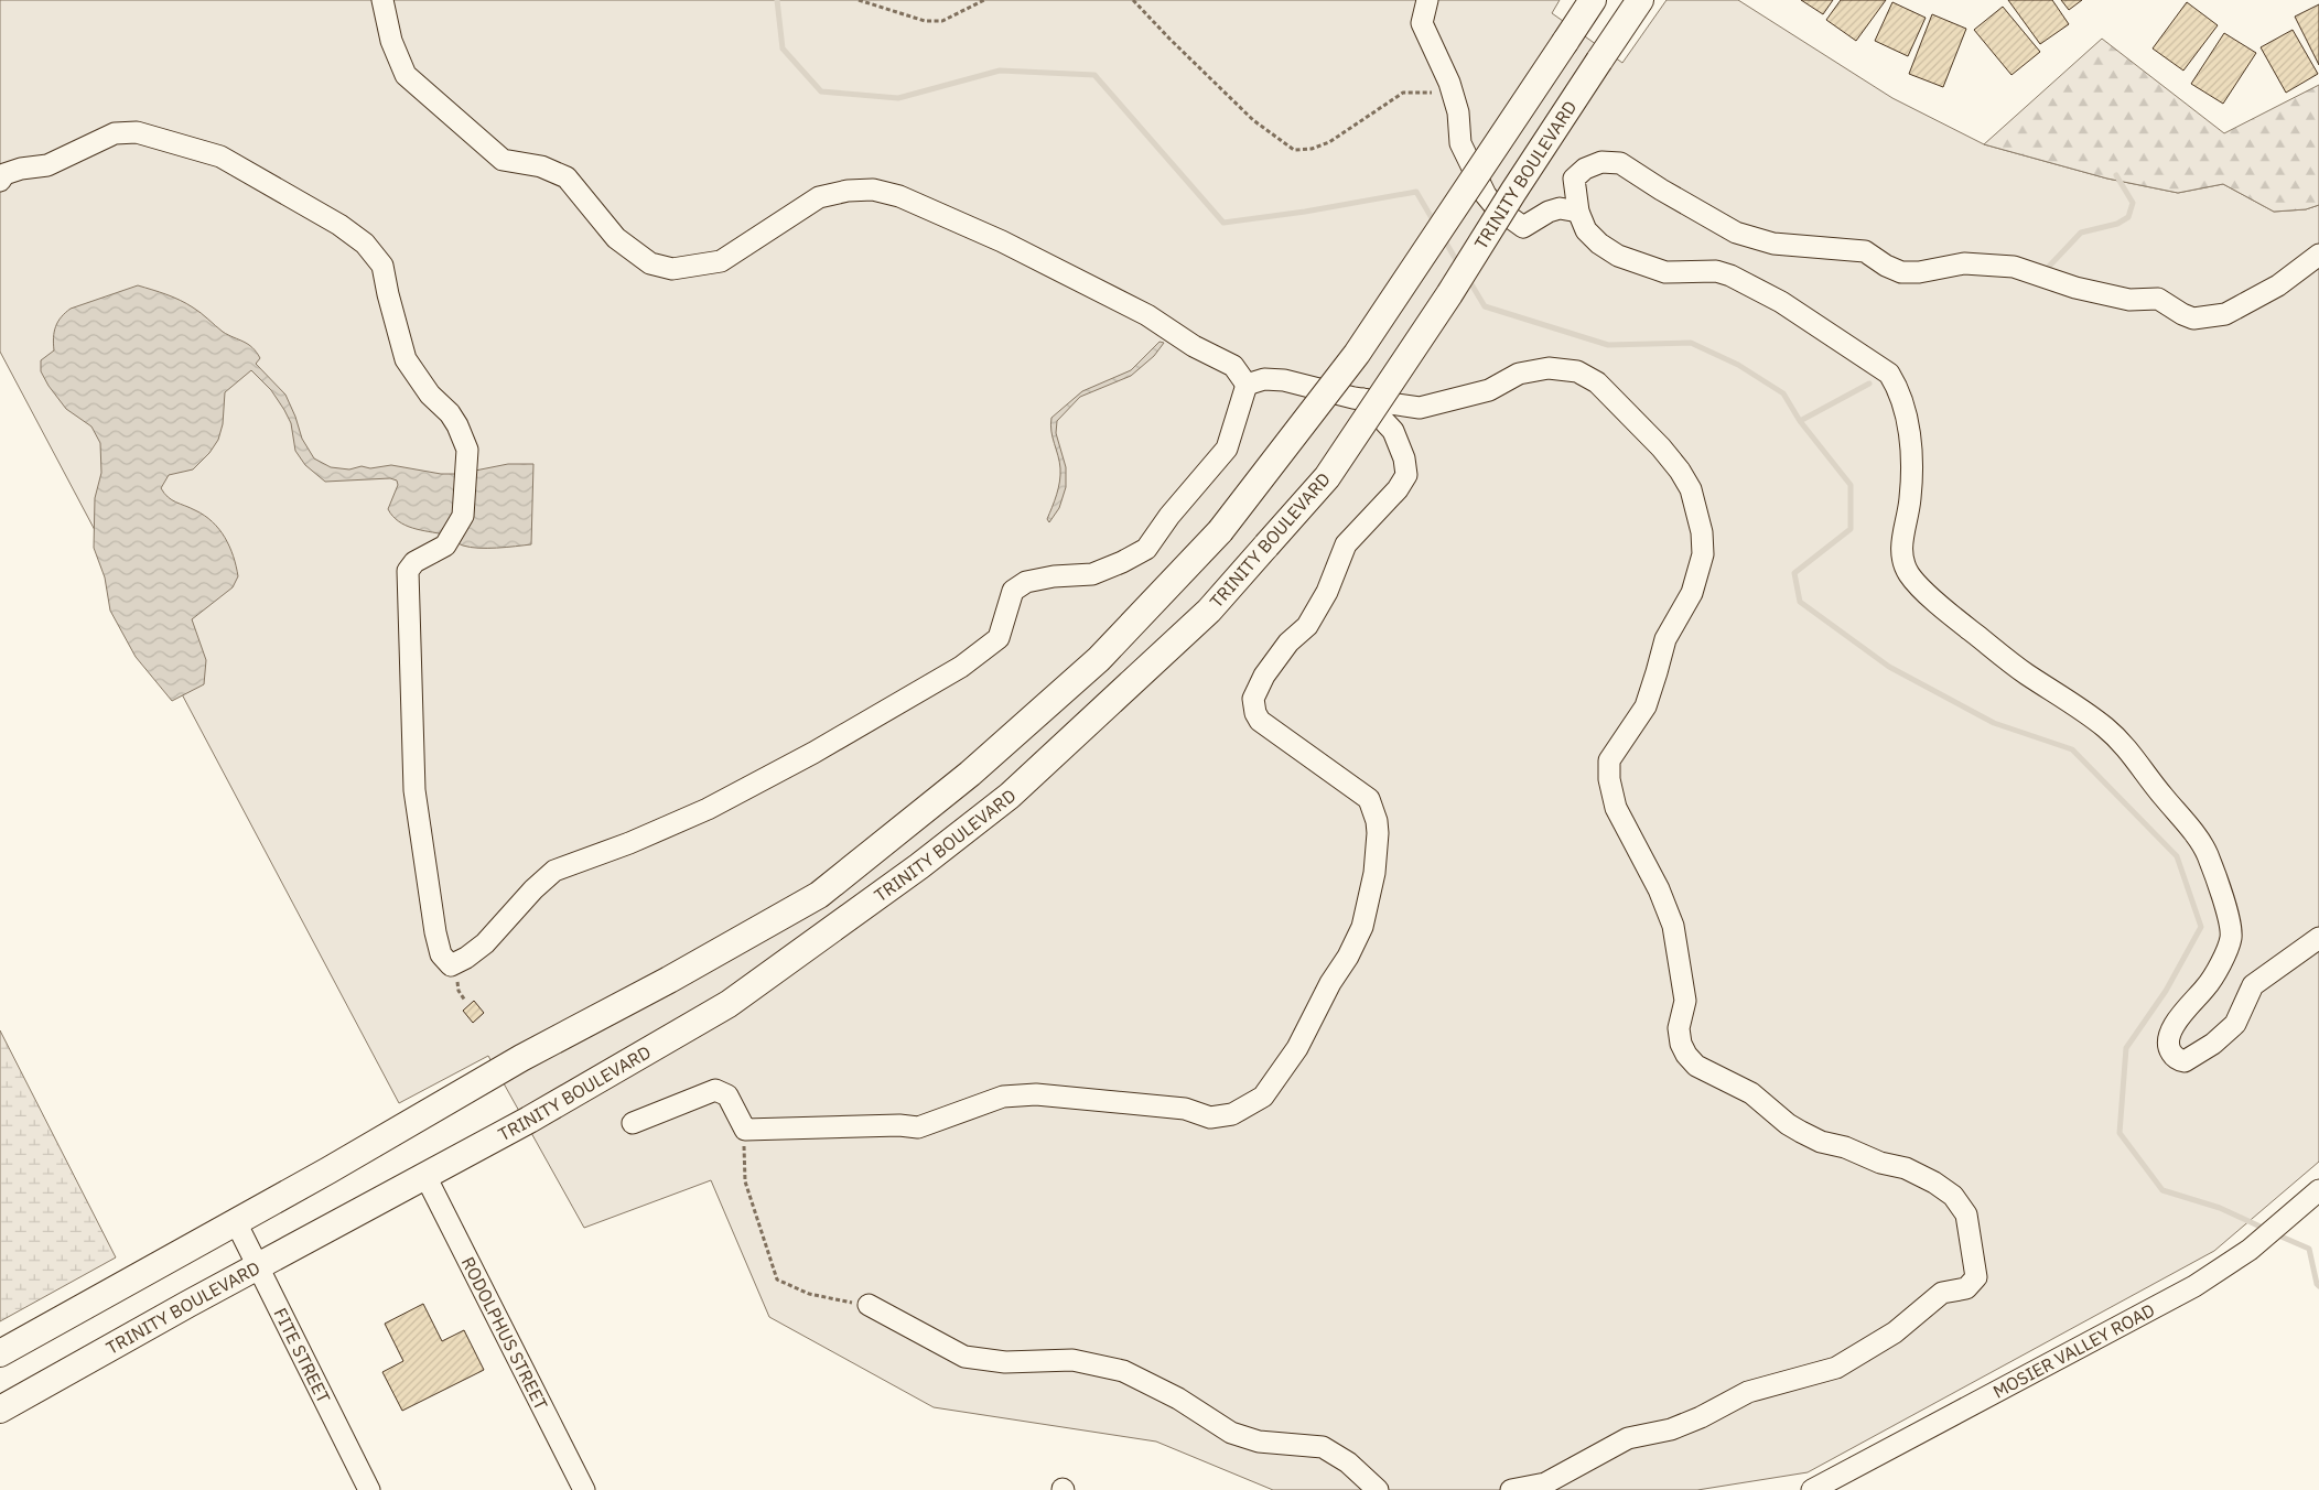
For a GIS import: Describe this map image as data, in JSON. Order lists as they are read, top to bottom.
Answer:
{
  "streets": {
    "main road": ["TRINITY BOULEVARD"],
    "street": ["RODOLPHUS STREET", "MOSIER VALLEY ROAD", "FITE STREET"]
  },
  "crossings": [
    ["TRINITY BOULEVARD", "RODOLPHUS STREET"],
    ["TRINITY BOULEVARD", "FITE STREET"]
  ]
}
